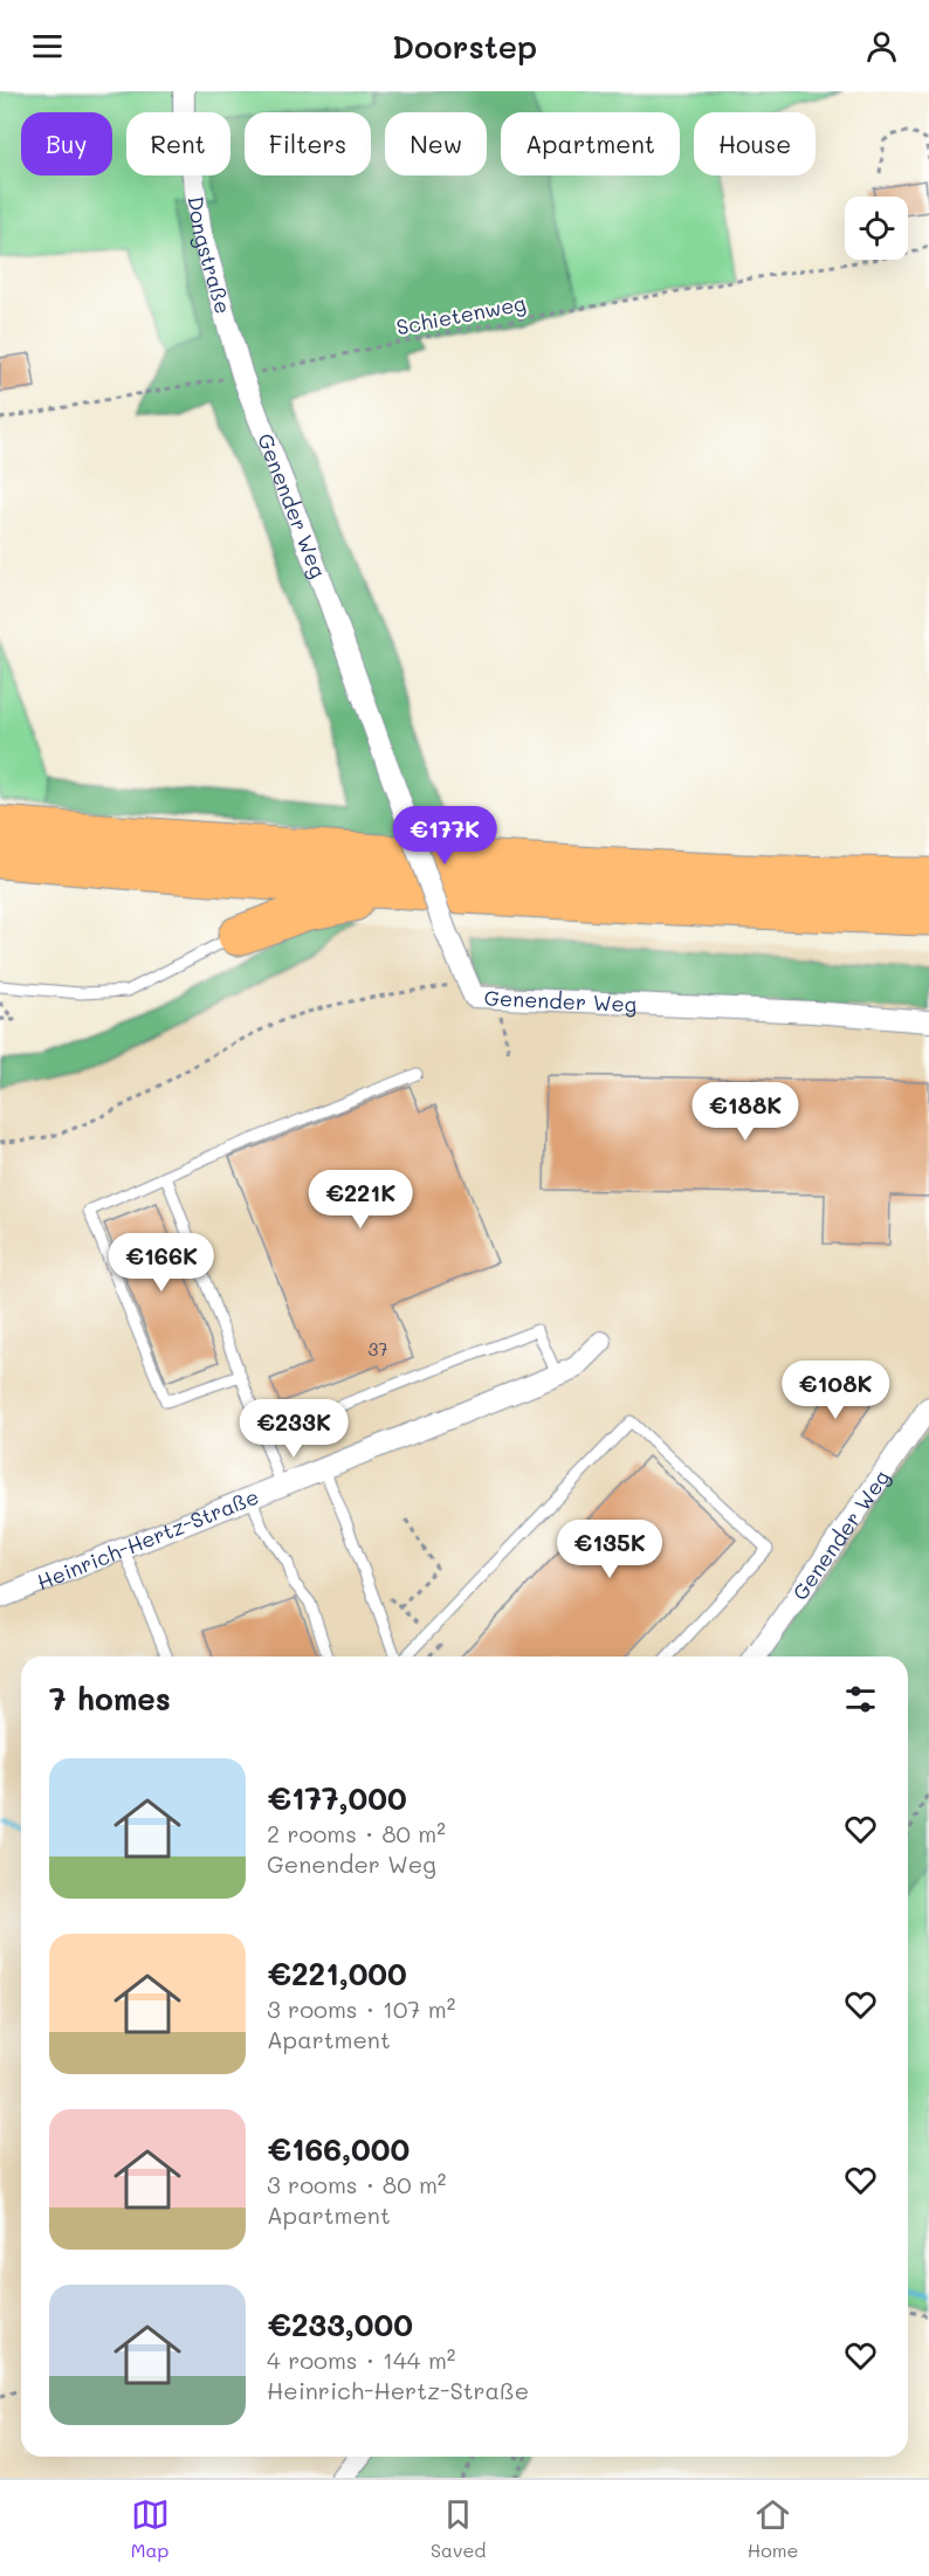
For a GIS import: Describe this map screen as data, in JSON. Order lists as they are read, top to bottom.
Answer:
{
  "streets": {
    "street": ["Dongstraße", "Genender Weg", "Heinrich-Hertz-Straße"],
    "path": ["Schietenweg"]
  },
  "crossings": [
    ["Dongstraße", "Schietenweg"],
    ["Dongstraße", "Genender Weg"],
    ["Schietenweg", "Genender Weg"]
  ],
  "house_numbers": ["37"],
  "page": {
    "header": "Doorstep",
    "chip": [
      "Buy",
      "Rent",
      "Filters",
      "New",
      "Apartment",
      "House"
    ],
    "price": [
      "€177K",
      "€188K",
      "€221K",
      "€166K",
      "€108K",
      "€233K",
      "€135K"
    ],
    "heading": "7 homes",
    "list": [
      {
        "name": "€177,000",
        "note": "2 rooms · 80 m² · Genender Weg"
      },
      {
        "name": "€221,000",
        "note": "3 rooms · 107 m² · Apartment"
      },
      {
        "name": "€166,000",
        "note": "3 rooms · 80 m² · Apartment"
      },
      {
        "name": "€233,000",
        "note": "4 rooms · 144 m² · Heinrich-Hertz-Straße"
      }
    ],
    "tabs": ["Map", "Saved", "Home"]
  }
}
